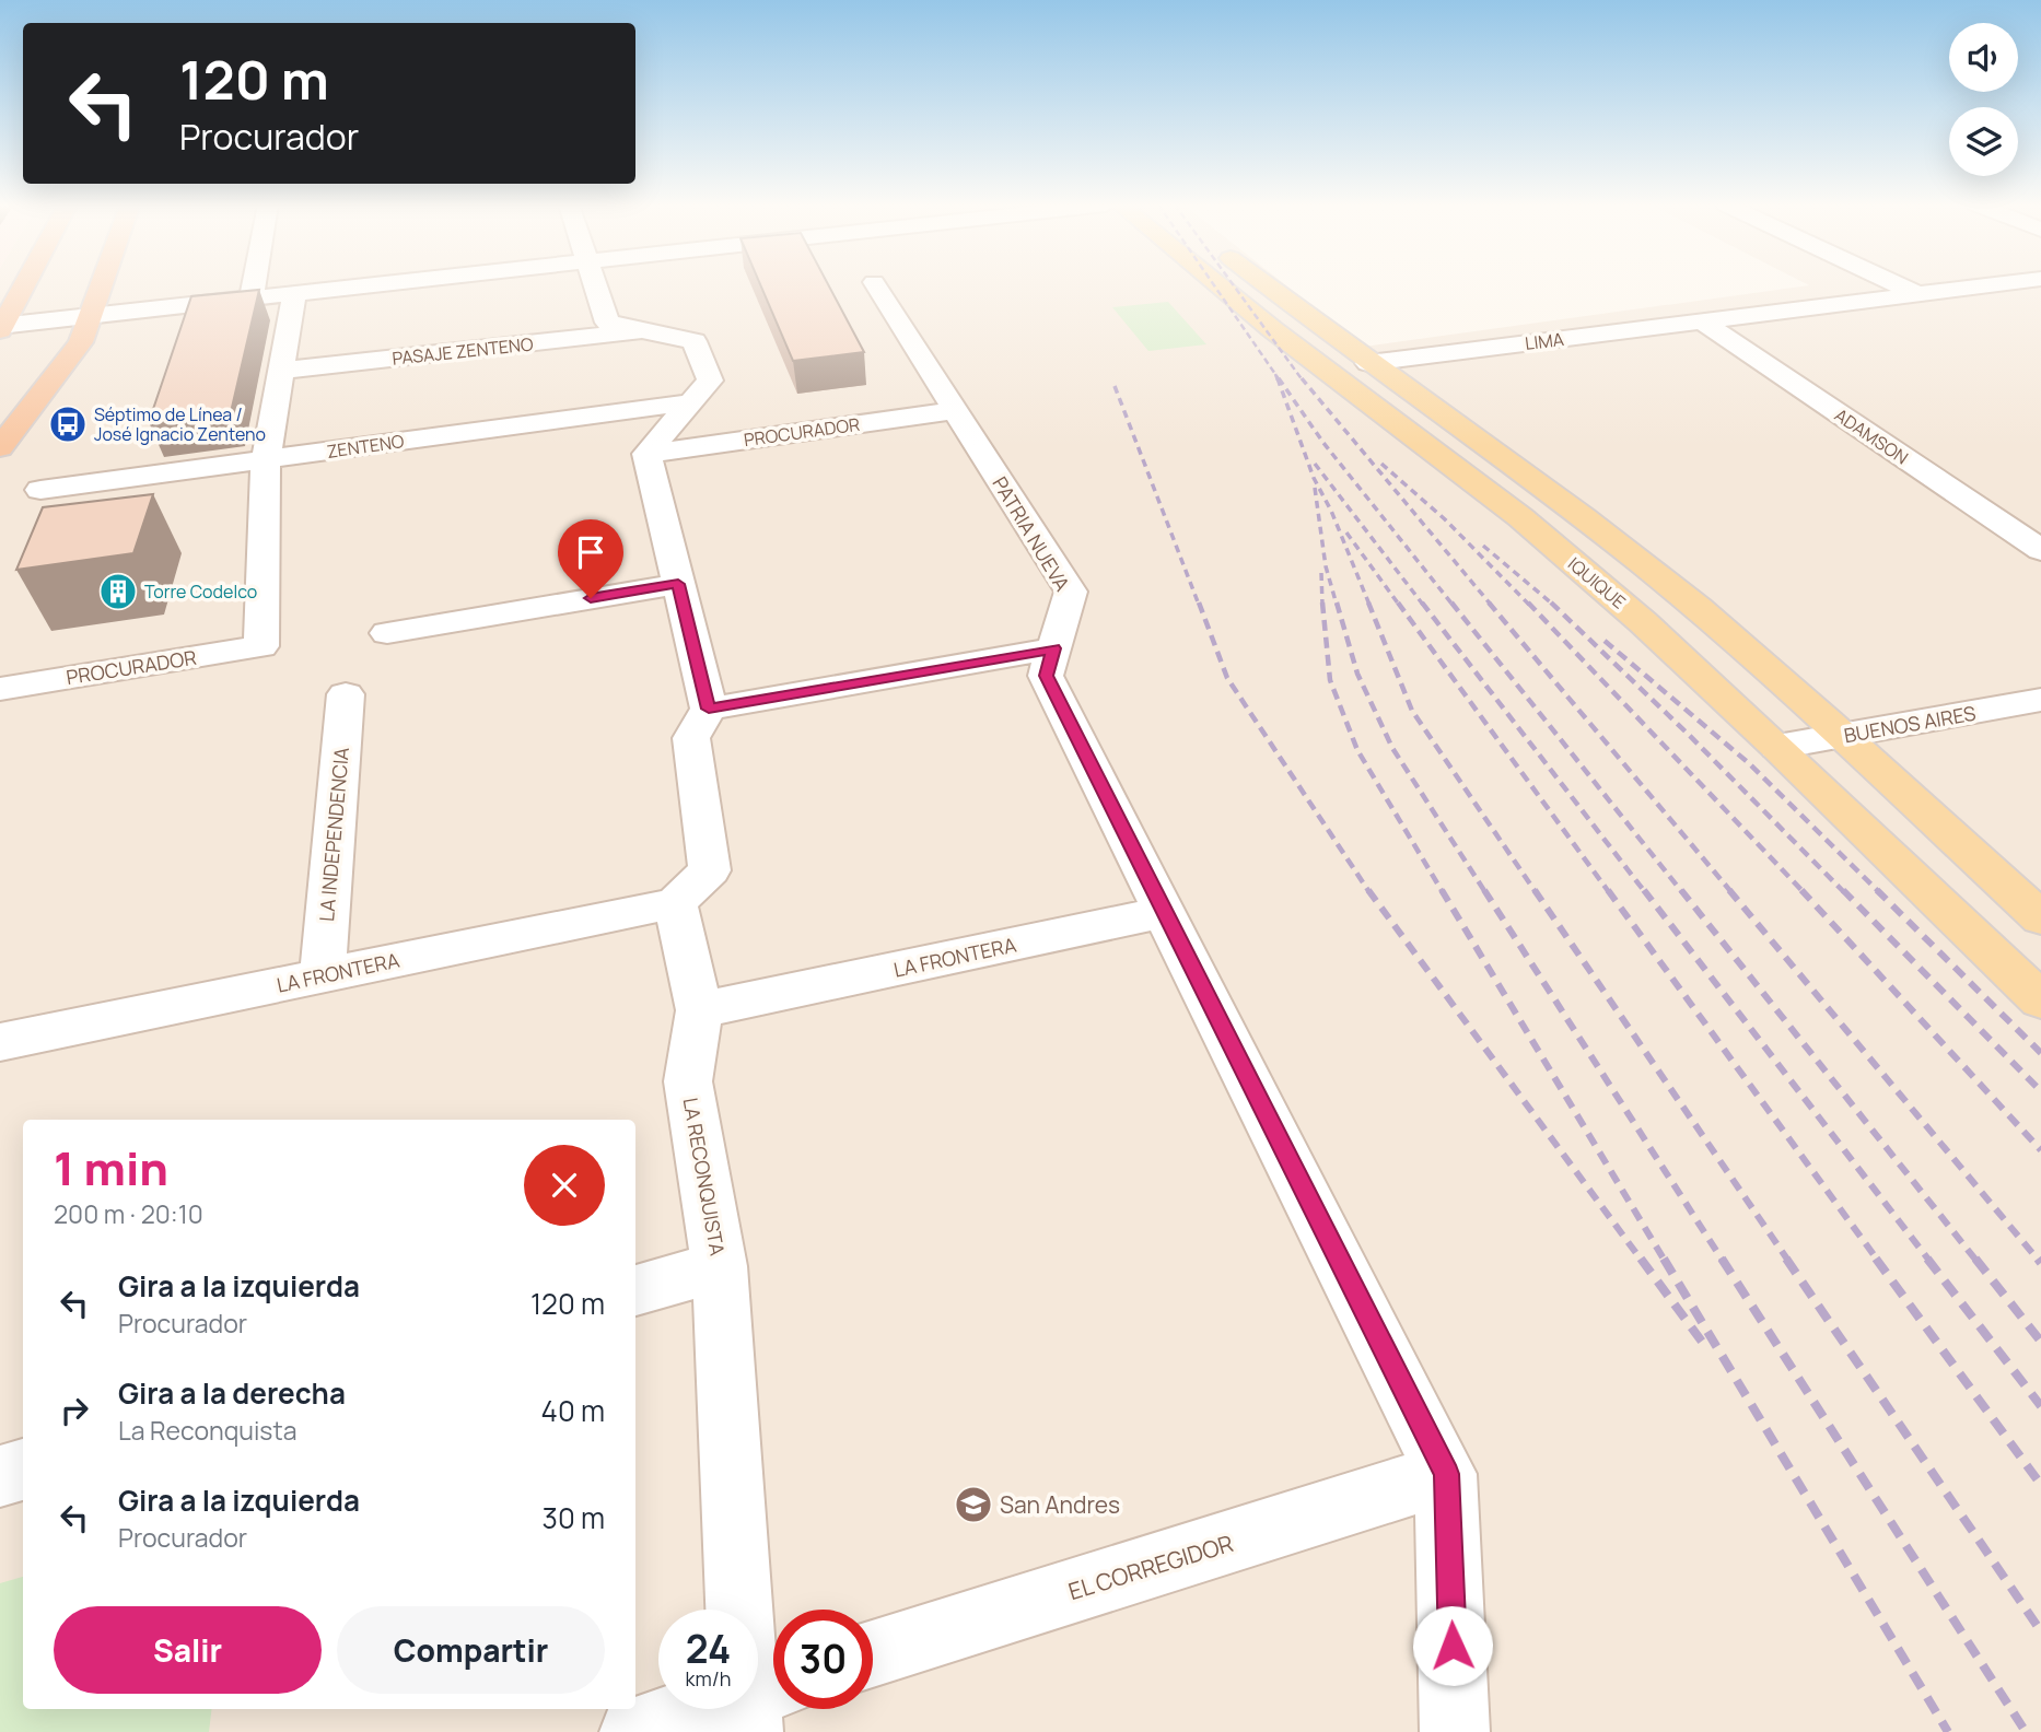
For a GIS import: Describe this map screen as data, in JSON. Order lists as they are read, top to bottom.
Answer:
{
  "streets": {
    "main road": ["IQUIQUE"],
    "street": [
      "LIMA",
      "PASAJE ZENTENO",
      "PROCURADOR",
      "ADAMSON",
      "ZENTENO",
      "PATRIA NUEVA",
      "BUENOS AIRES",
      "LA INDEPENDENCIA",
      "LA FRONTERA",
      "LA RECONQUISTA",
      "EL CORREGIDOR"
    ]
  },
  "crossings": [
    ["LIMA", "ADAMSON"],
    ["PROCURADOR", "ZENTENO"],
    ["PROCURADOR", "PATRIA NUEVA"],
    ["PATRIA NUEVA", "LA FRONTERA"],
    ["PATRIA NUEVA", "EL CORREGIDOR"],
    ["IQUIQUE", "BUENOS AIRES"],
    ["LA INDEPENDENCIA", "LA FRONTERA"],
    ["LA FRONTERA", "LA RECONQUISTA"]
  ],
  "places": {
    "bus stop": ["Séptimo de Línea / José Ignacio Zenteno"],
    "building": ["Torre Codelco"],
    "school or university": ["San Andres"]
  },
  "page": {
    "turn": ["120 m", "Procurador"],
    "heading": ["1 min", "200 m · 20:10"],
    "list": [
      {
        "name": "Gira a la izquierda",
        "note": "Procurador",
        "value": "120 m"
      },
      {
        "name": "Gira a la derecha",
        "note": "La Reconquista",
        "value": "40 m"
      },
      {
        "name": "Gira a la izquierda",
        "note": "Procurador",
        "value": "30 m"
      }
    ],
    "buttons": ["Salir", "Compartir"],
    "speed": "24 km/h",
    "limit": "30"
  }
}
